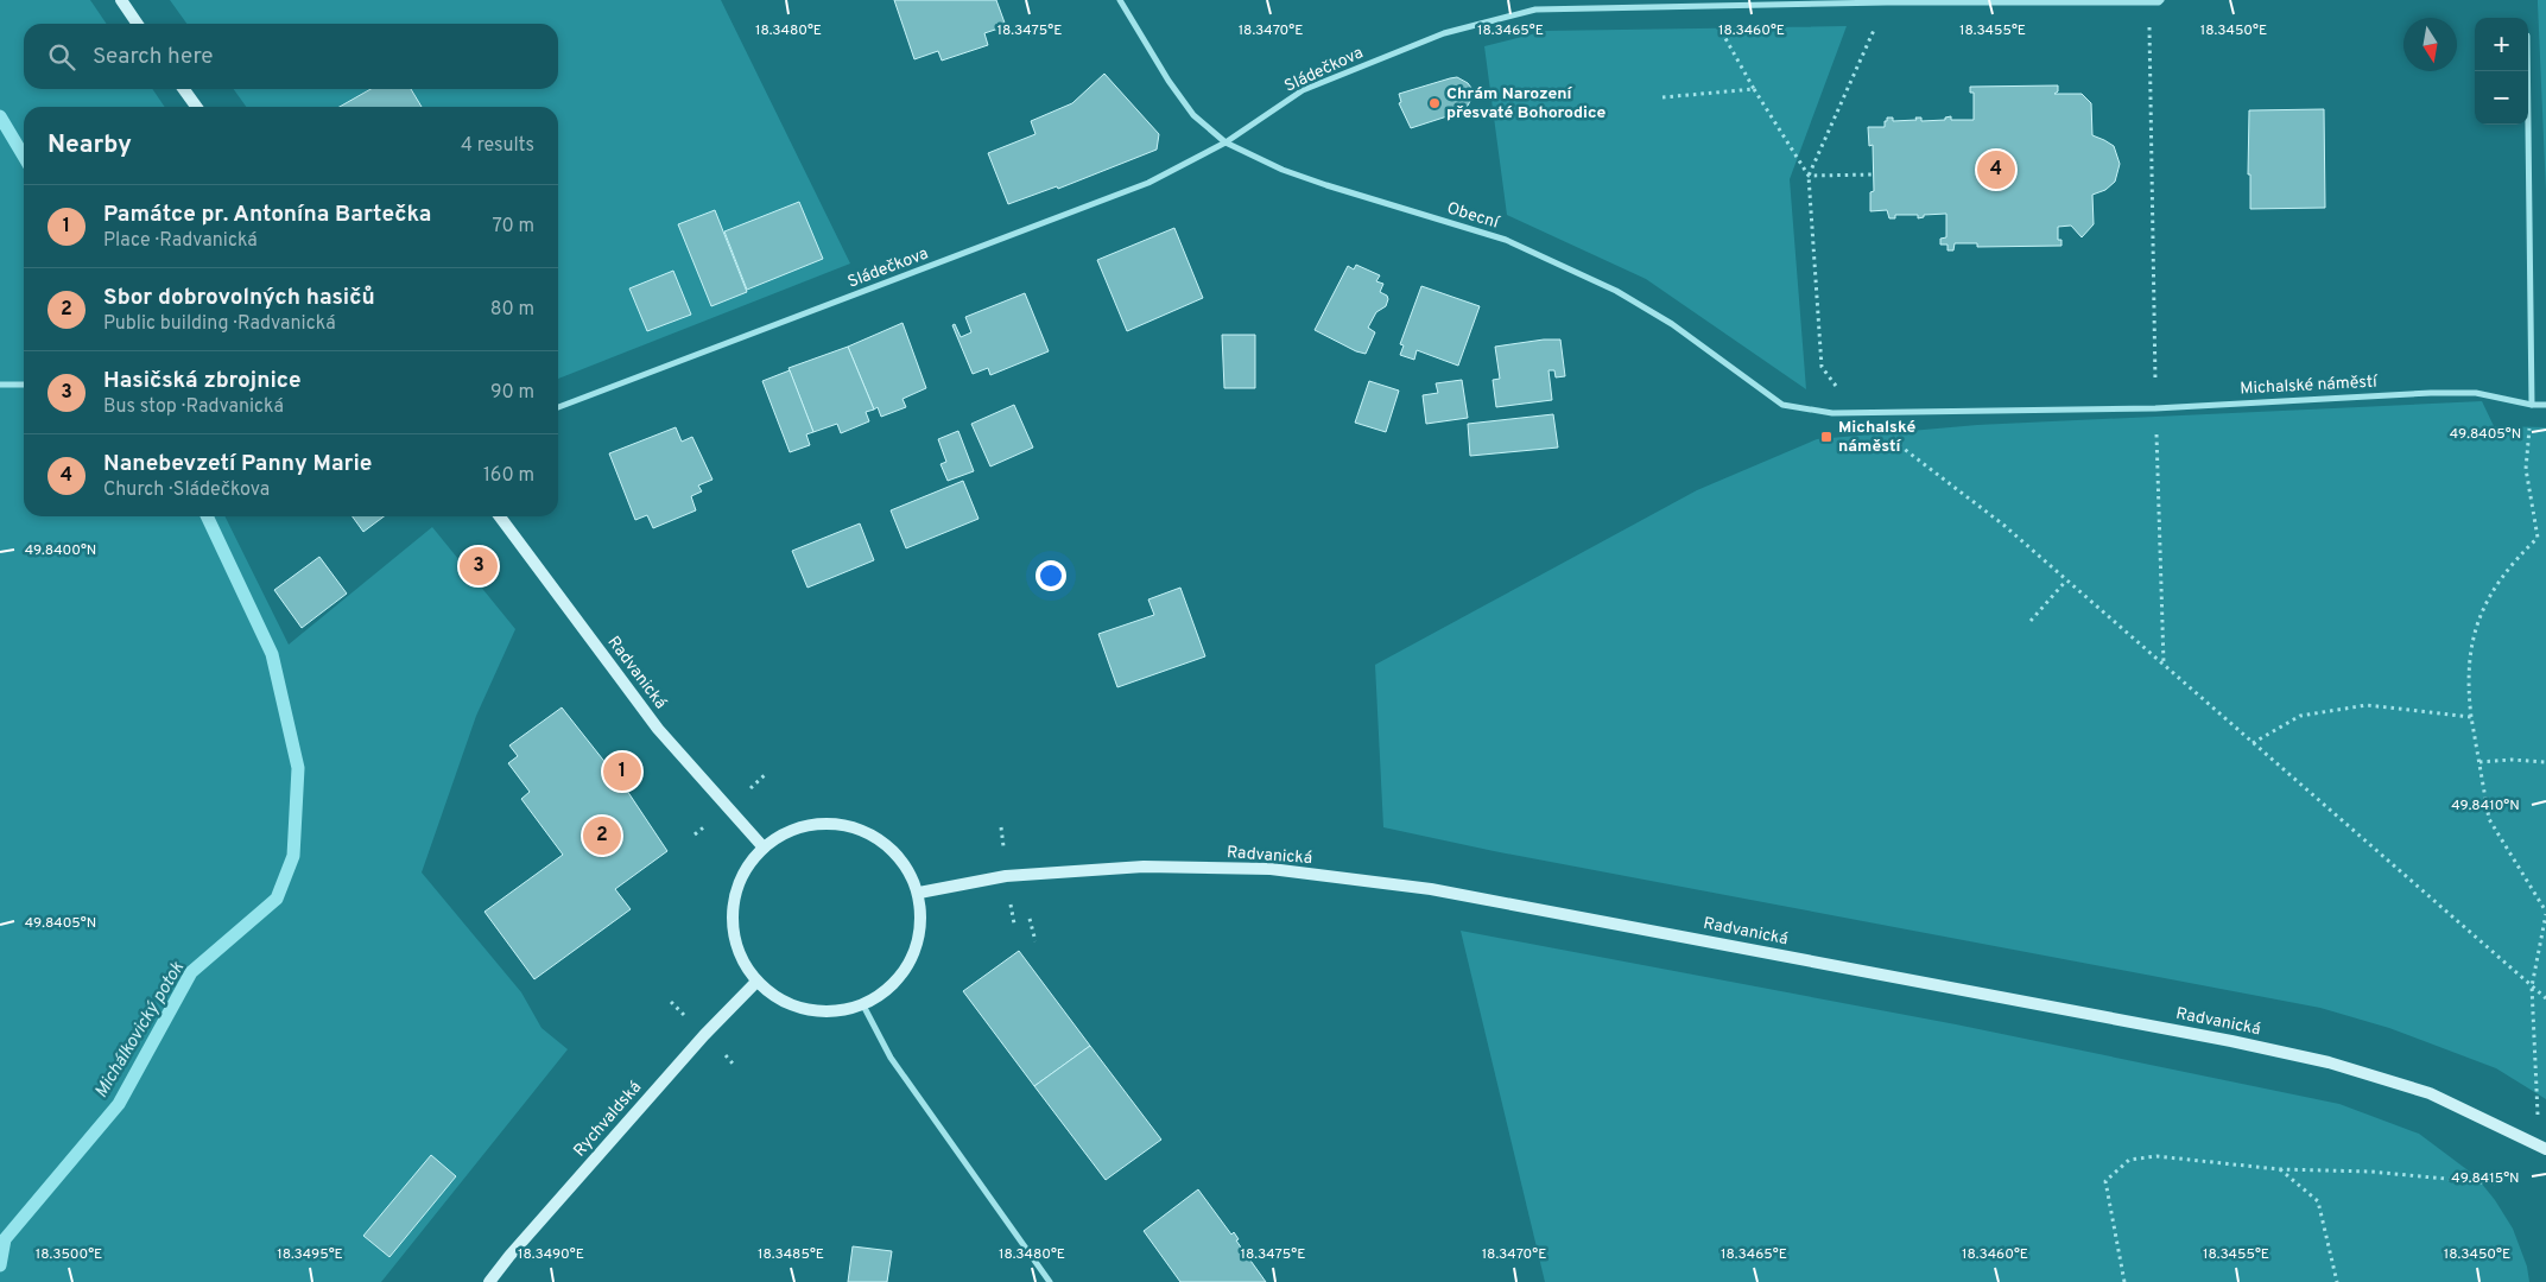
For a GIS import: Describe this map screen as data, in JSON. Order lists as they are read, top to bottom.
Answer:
{
  "streets": {
    "street": [
      "Sládečkova",
      "Obecní",
      "Michalské náměstí",
      "Radvanická",
      "Rychvaldská"
    ]
  },
  "crossings": [
    ["Sládečkova", "Obecní"],
    ["Obecní", "Michalské náměstí"],
    ["Radvanická", "Rychvaldská"]
  ],
  "water": ["Michálkovický potok"],
  "places": {
    "other": ["Chrám Narození přesvaté Bohorodice"],
    "transit": ["Michalské náměstí"]
  },
  "north": "bottom",
  "page": {
    "map_buttons": ["+", "−"],
    "search": "Search here",
    "heading": ["Nearby", "4 results"],
    "pins": [
      "4",
      "3",
      "1",
      "2"
    ],
    "list": [
      {
        "mark": "1",
        "name": "Památce pr. Antonína Bartečka",
        "note": "Place · Radvanická",
        "value": "70 m"
      },
      {
        "mark": "2",
        "name": "Sbor dobrovolných hasičů",
        "note": "Public building · Radvanická",
        "value": "80 m"
      },
      {
        "mark": "3",
        "name": "Hasičská zbrojnice",
        "note": "Bus stop · Radvanická",
        "value": "90 m"
      },
      {
        "mark": "4",
        "name": "Nanebevzetí Panny Marie",
        "note": "Church · Sládečkova",
        "value": "160 m"
      }
    ]
  },
  "coordinates": [
    "18.3480°E",
    "18.3475°E",
    "18.3470°E",
    "18.3465°E",
    "18.3460°E",
    "18.3455°E",
    "18.3450°E",
    "49.8405°N",
    "49.8400°N",
    "49.8410°N",
    "49.8415°N",
    "18.3500°E",
    "18.3495°E",
    "18.3490°E",
    "18.3485°E"
  ]
}
